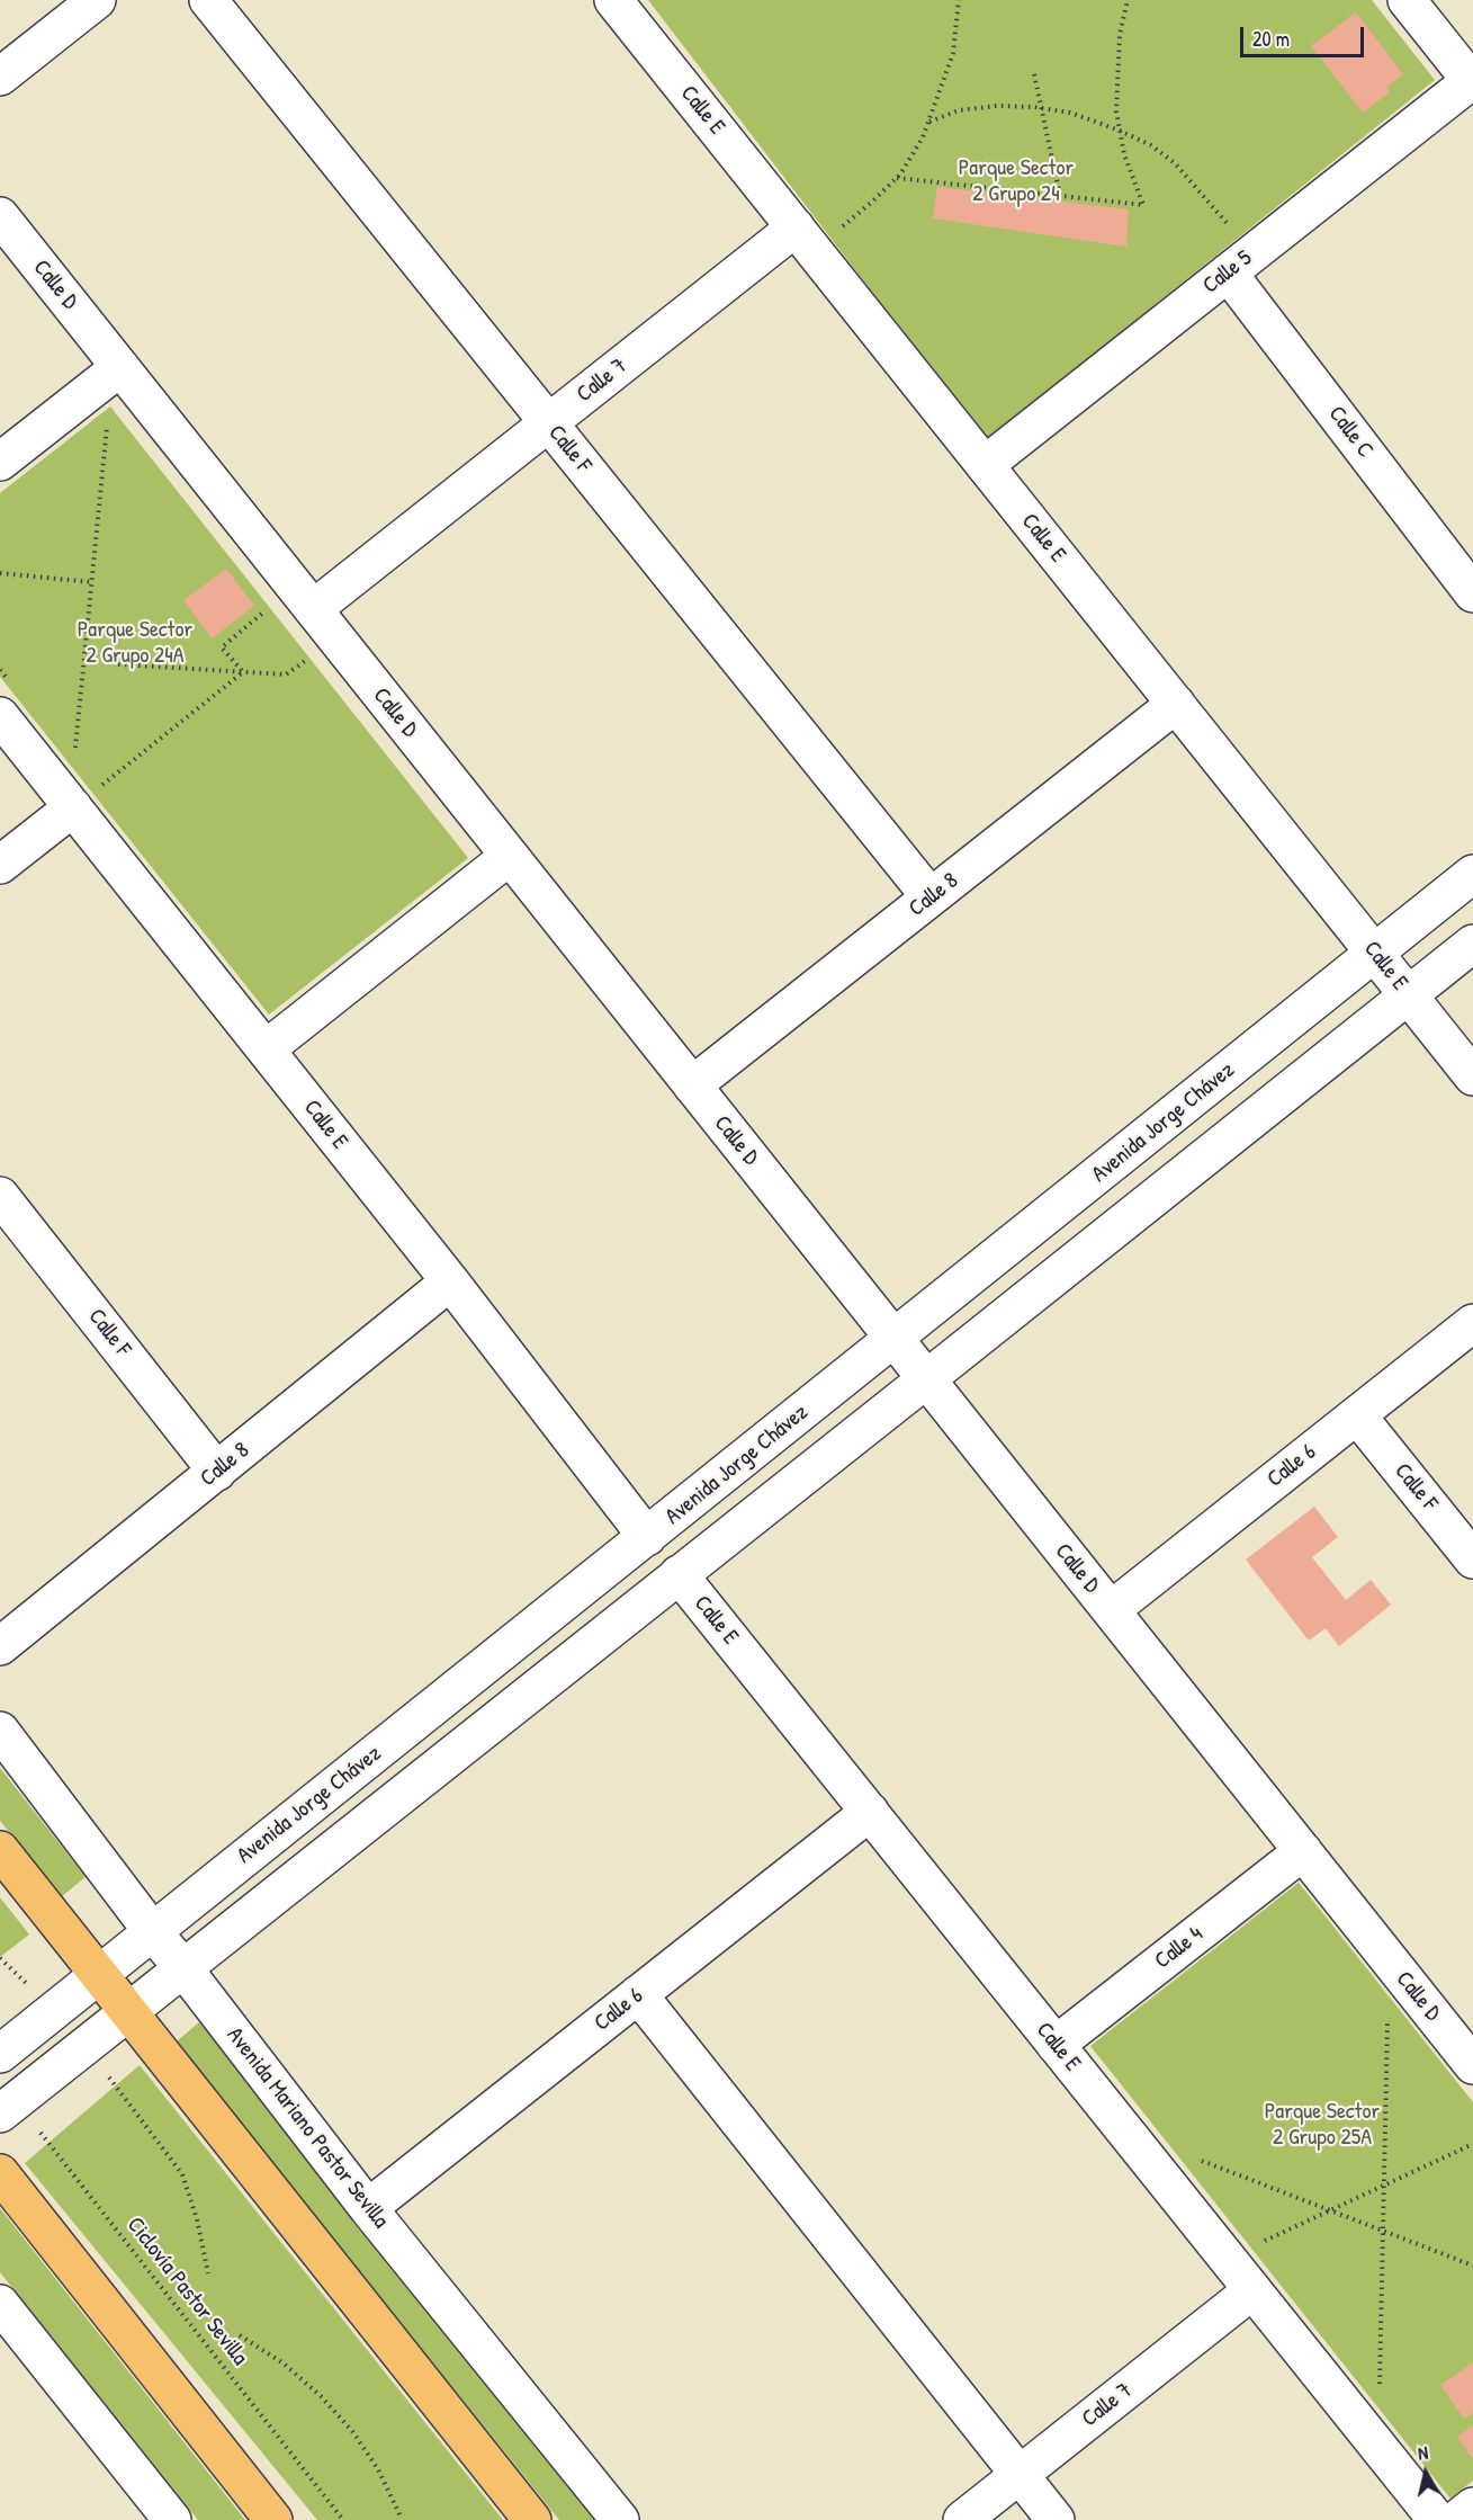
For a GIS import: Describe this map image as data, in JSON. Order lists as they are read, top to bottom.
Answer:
{
  "streets": {
    "street": [
      "Calle E",
      "Calle 5",
      "Calle D",
      "Calle 7",
      "Calle C",
      "Calle F",
      "Calle 8",
      "Avenida Jorge Chávez",
      "Calle 6",
      "Calle 4",
      "Avenida Mariano Pastor Sevilla"
    ],
    "path": ["Ciclovía Pastor Sevilla"]
  },
  "crossings": [
    ["Calle E", "Calle 5"],
    ["Calle E", "Calle 7"],
    ["Calle E", "Calle 8"],
    ["Calle E", "Avenida Jorge Chávez"],
    ["Calle E", "Calle 6"],
    ["Calle E", "Calle 4"],
    ["Calle 5", "Calle C"],
    ["Calle D", "Calle 7"],
    ["Calle D", "Calle 8"],
    ["Calle D", "Avenida Jorge Chávez"],
    ["Calle D", "Calle 6"],
    ["Calle D", "Calle 4"],
    ["Calle 7", "Calle F"],
    ["Calle F", "Calle 8"],
    ["Calle F", "Calle 6"],
    ["Avenida Jorge Chávez", "Avenida Mariano Pastor Sevilla"],
    ["Calle 6", "Avenida Mariano Pastor Sevilla"]
  ],
  "parks": ["Parque Sector 2 Grupo 24", "Parque Sector 2 Grupo 24A", "Parque Sector 2 Grupo 25A"],
  "scale_bar": "20 m",
  "north": "top"
}
